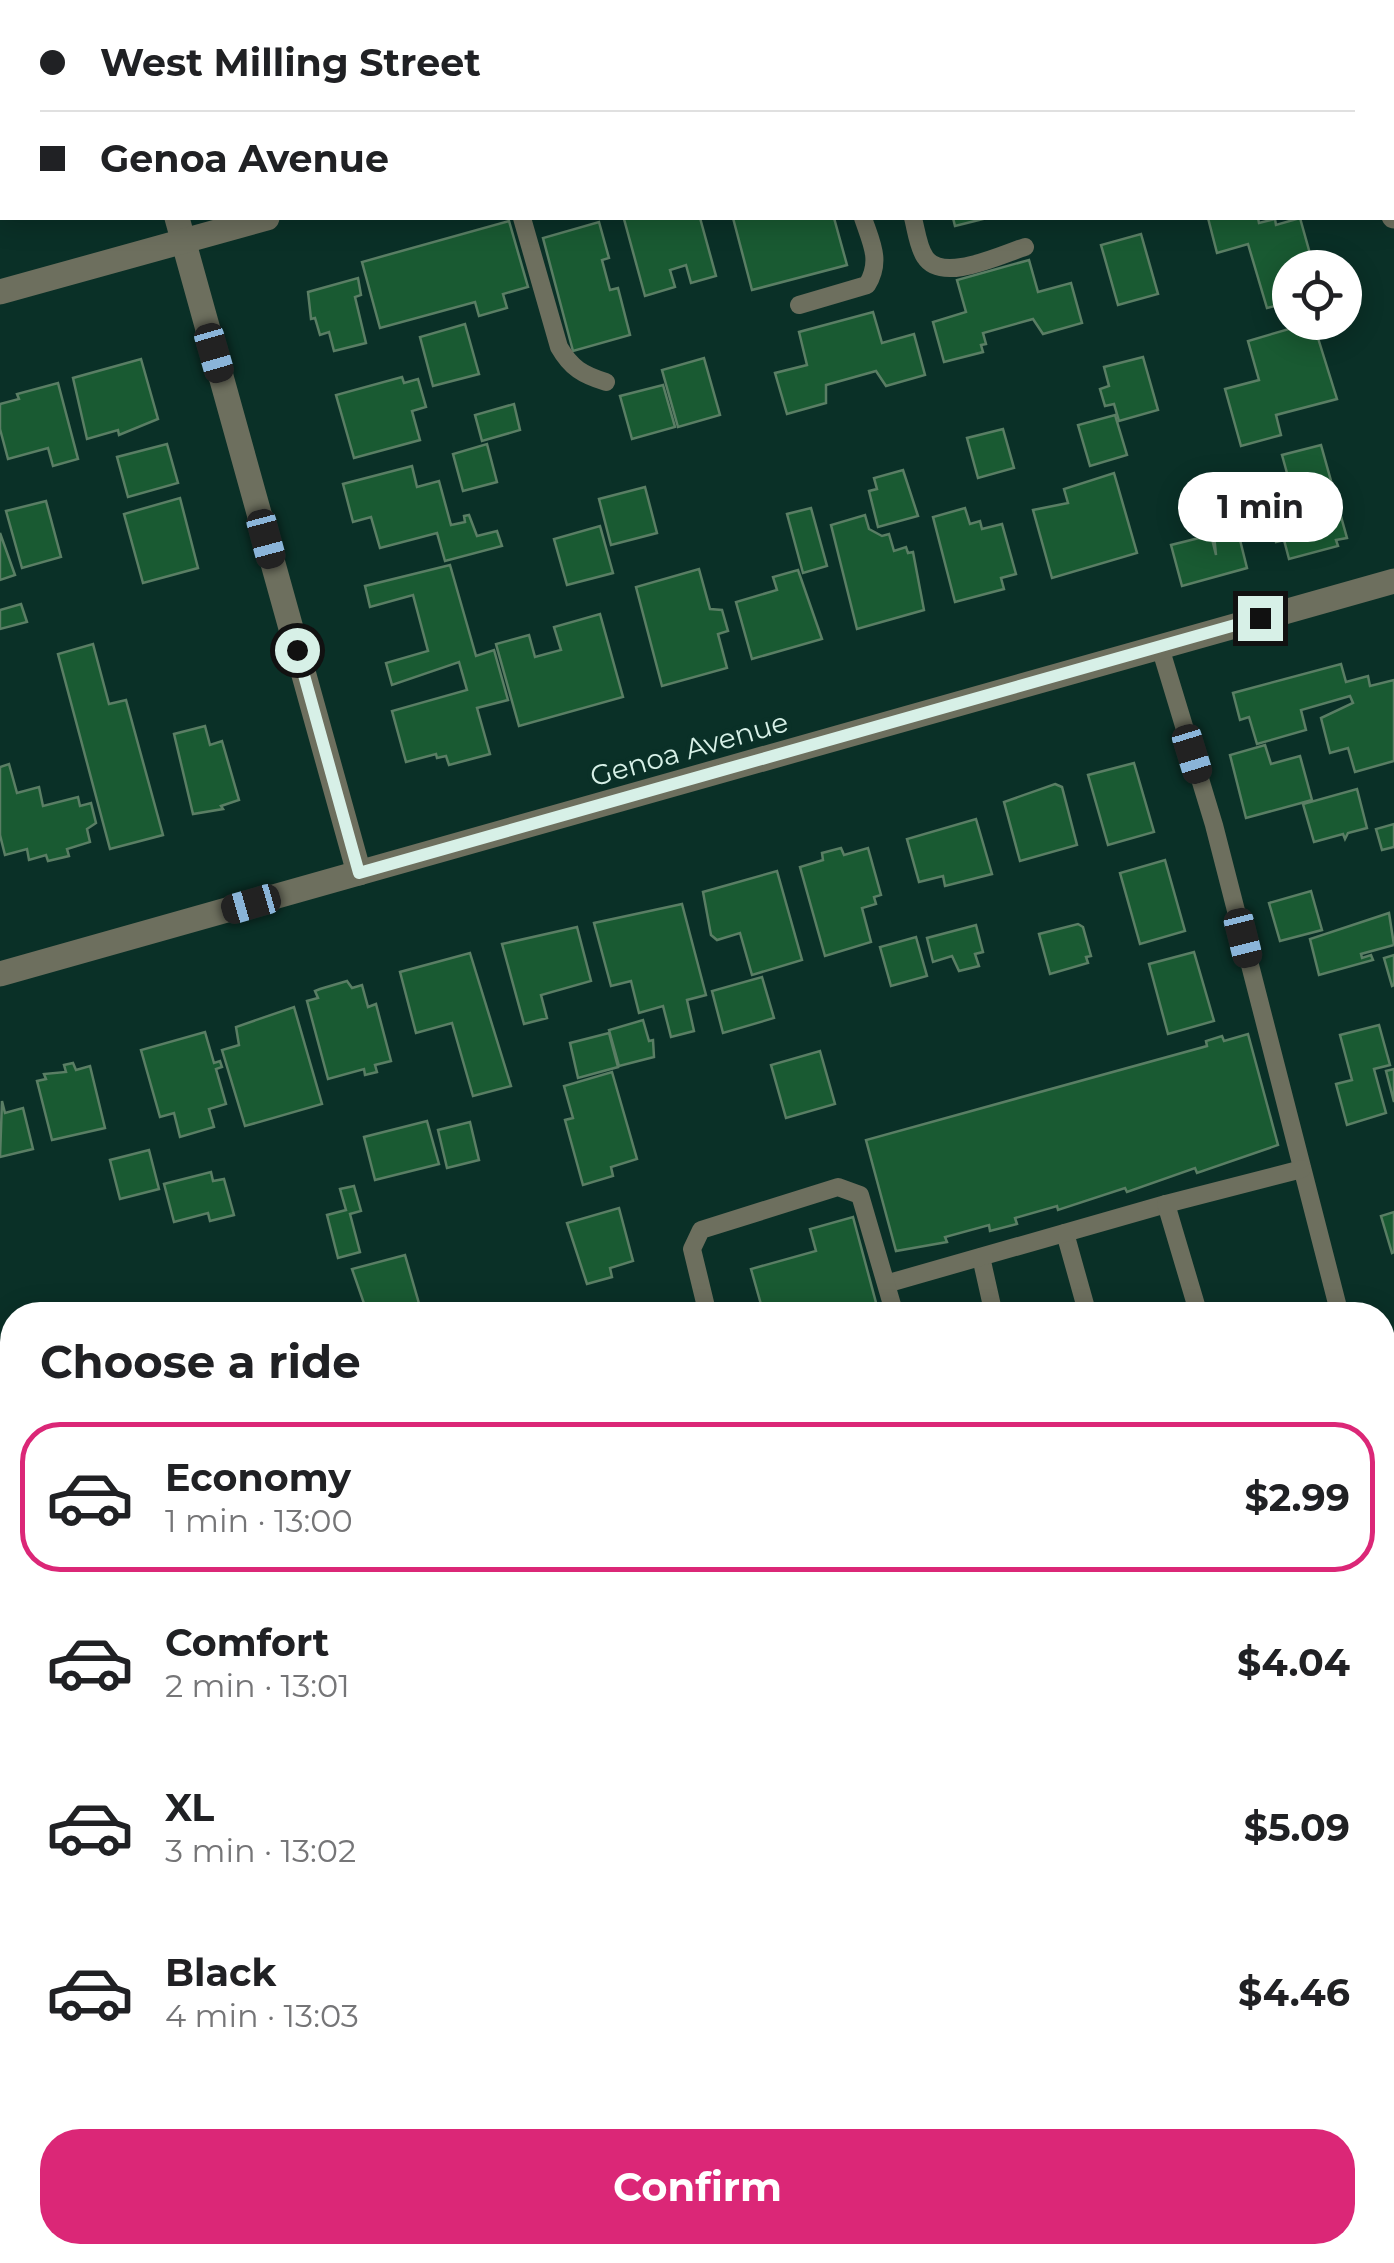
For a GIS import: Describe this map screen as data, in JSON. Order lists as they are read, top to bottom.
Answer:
{
  "streets": {
    "street": ["Genoa Avenue"]
  },
  "page": {
    "banner": ["West Milling Street", "Genoa Avenue"],
    "bubble": "1 min",
    "heading": "Choose a ride",
    "list": [
      {
        "name": "Economy",
        "note": "1 min · 13:00",
        "value": "$2.99"
      },
      {
        "name": "Comfort",
        "note": "2 min · 13:01",
        "value": "$4.04"
      },
      {
        "name": "XL",
        "note": "3 min · 13:02",
        "value": "$5.09"
      },
      {
        "name": "Black",
        "note": "4 min · 13:03",
        "value": "$4.46"
      }
    ],
    "buttons": "Confirm"
  }
}
